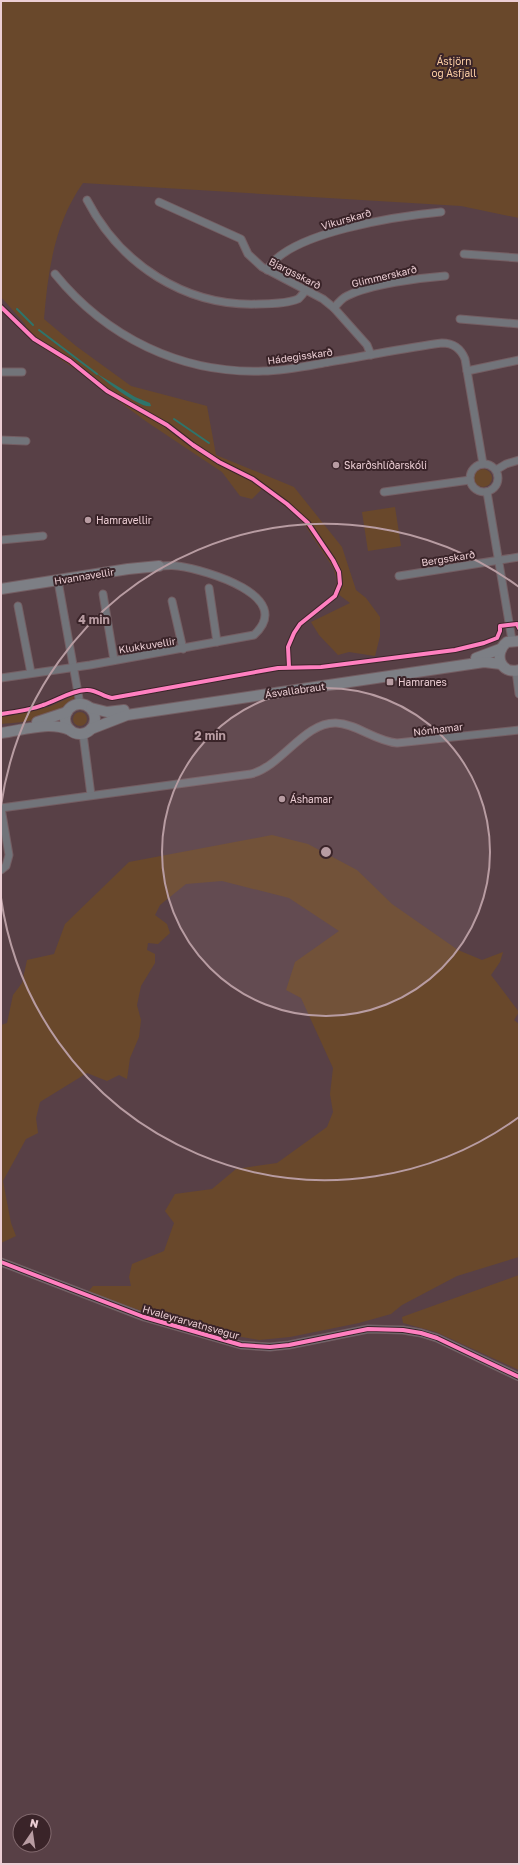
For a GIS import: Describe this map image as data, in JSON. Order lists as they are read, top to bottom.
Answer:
{
  "streets": {
    "main road": ["Hvannavellir", "Ásvallabraut"],
    "street": [
      "Vikurskarð",
      "Bjargsskarð",
      "Glimmerskarð",
      "Hádegisskarð",
      "Bergsskarð",
      "Klukkuvellir",
      "Nónhamar",
      "Hvaleyrarvatnsvegur"
    ]
  },
  "crossings": [
    ["Vikurskarð", "Bjargsskarð"],
    ["Bjargsskarð", "Glimmerskarð"],
    ["Bjargsskarð", "Hádegisskarð"],
    ["Hvannavellir", "Klukkuvellir"]
  ],
  "parks": ["Ástjörn og Ásfjall"],
  "places": {
    "other": ["Skarðshlíðarskóli", "Hamravellir", "Áshamar"],
    "transit": ["Hamranes"]
  },
  "north": "top",
  "rings": ["4 min", "2 min"]
}
